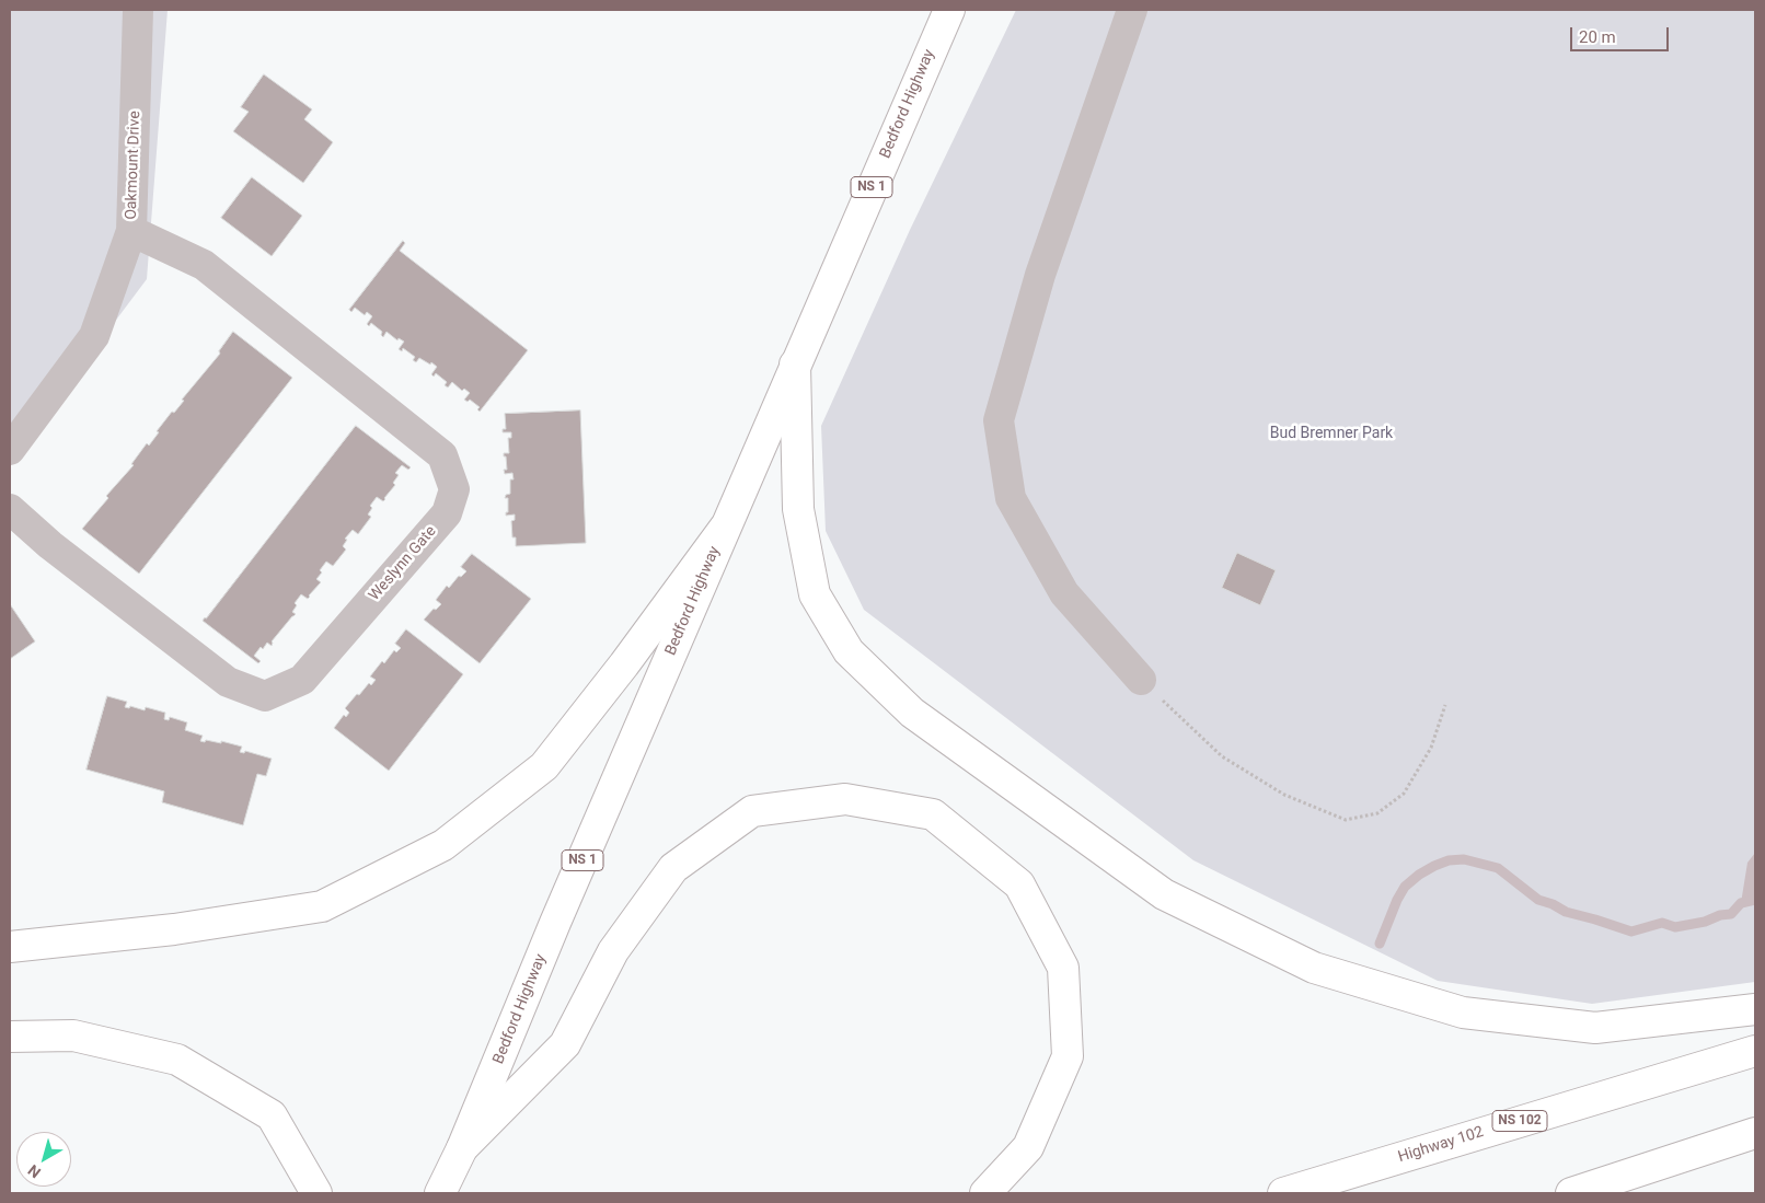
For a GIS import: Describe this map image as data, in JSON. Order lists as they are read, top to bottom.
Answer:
{
  "streets": {
    "main road": [
      "Bedford Highway",
      "NS 1",
      "NS 102",
      "Highway 102"
    ],
    "street": ["Oakmount Drive", "Weslynn Gate"]
  },
  "crossings": [
    ["Oakmount Drive", "Weslynn Gate"]
  ],
  "parks": ["Bud Bremner Park"],
  "scale_bar": "20 m",
  "north": "bottom left"
}
